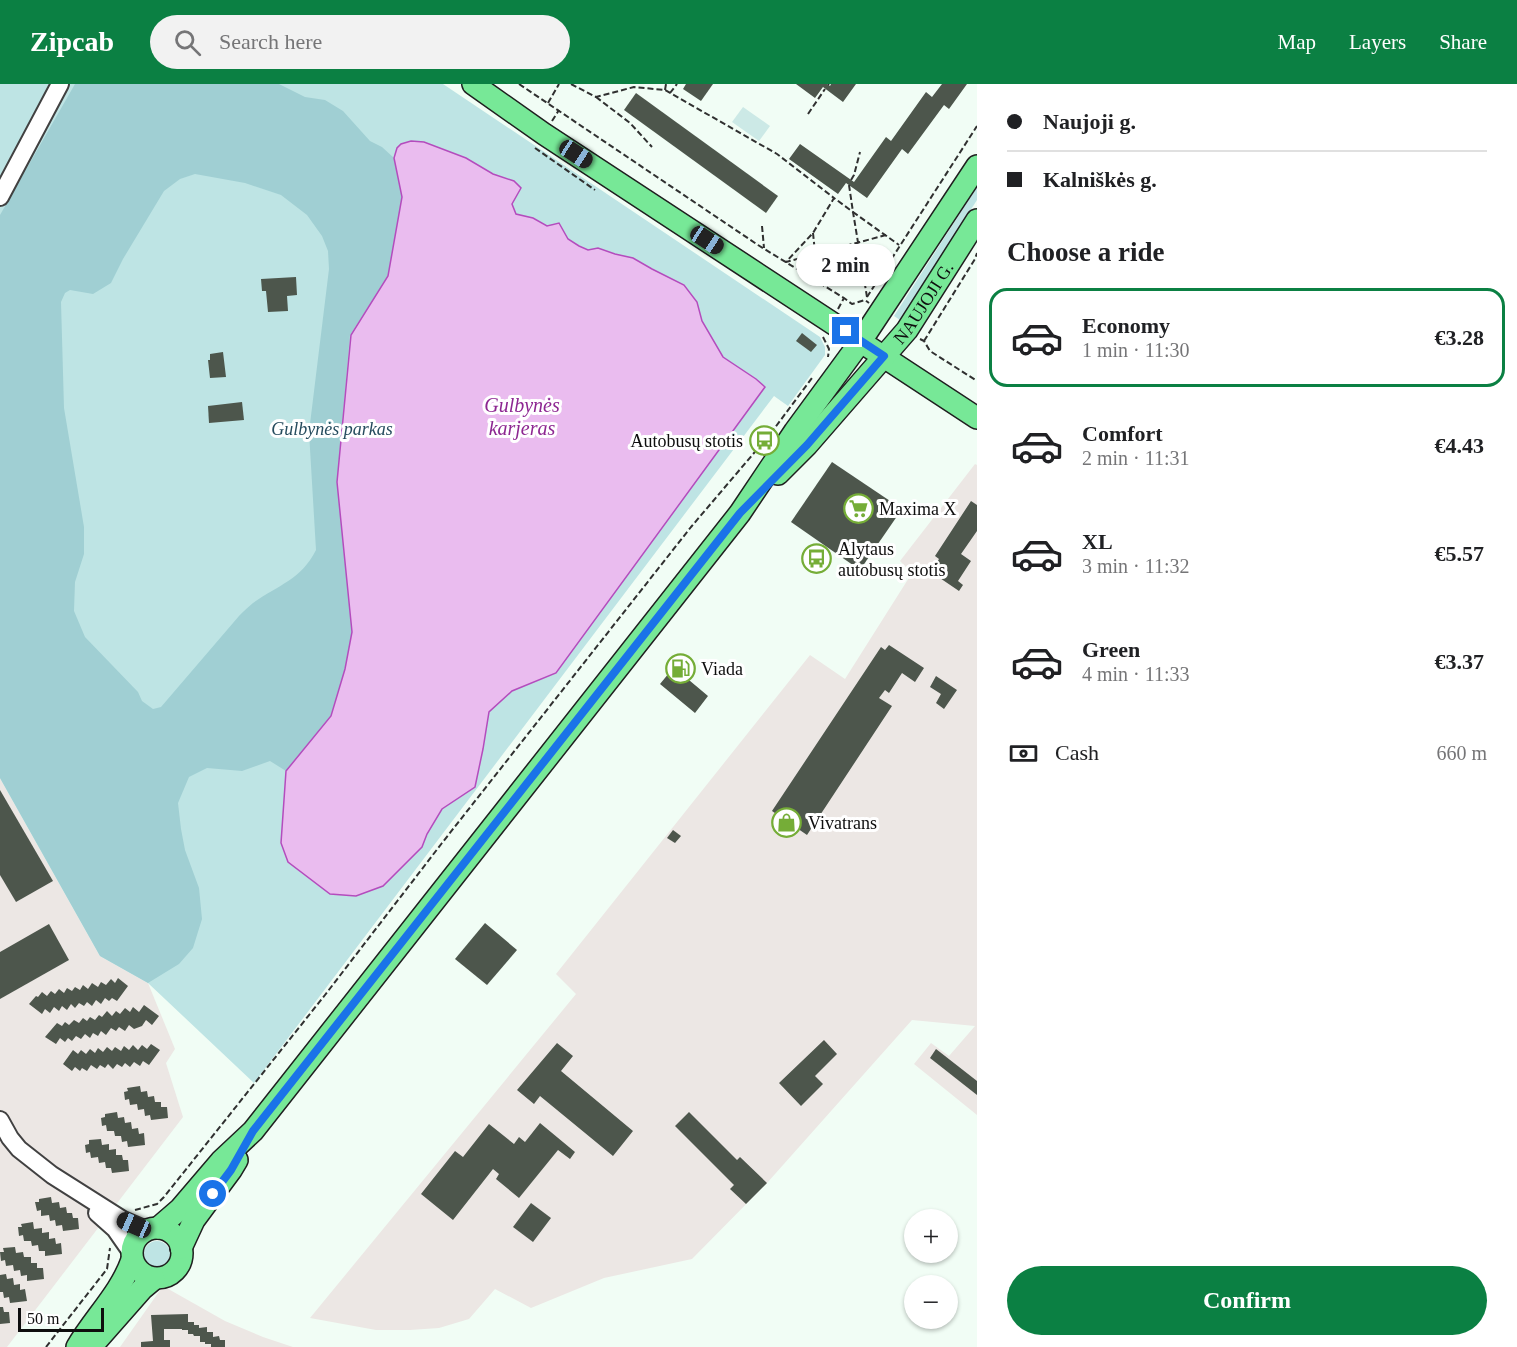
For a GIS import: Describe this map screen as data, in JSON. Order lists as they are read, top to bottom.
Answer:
{
  "streets": {
    "main road": ["NAUJOJI G."]
  },
  "water": ["Gulbynės karjeras"],
  "parks": ["Gulbynės parkas"],
  "places": {
    "bus stop": ["Autobusų stotis", "Alytaus autobusų stotis"],
    "supermarket": ["Maxima X"],
    "fuel station": ["Viada"],
    "shop": ["Vivatrans"]
  },
  "scale_bar": "50 m",
  "page": {
    "header": "Zipcab",
    "search": "Search here",
    "nav": ["Map", "Layers", "Share"],
    "banner": ["Naujoji g.", "Kalniškės g."],
    "heading": "Choose a ride",
    "bubble": "2 min",
    "list": [
      {
        "name": "Economy",
        "note": "1 min · 11:30",
        "value": "€3.28"
      },
      {
        "name": "Comfort",
        "note": "2 min · 11:31",
        "value": "€4.43"
      },
      {
        "name": "XL",
        "note": "3 min · 11:32",
        "value": "€5.57"
      },
      {
        "name": "Green",
        "note": "4 min · 11:33",
        "value": "€3.37"
      }
    ],
    "pay": ["Cash", "660 m"],
    "map_buttons": ["+", "−"],
    "buttons": "Confirm",
    "scale": "50 m"
  }
}
